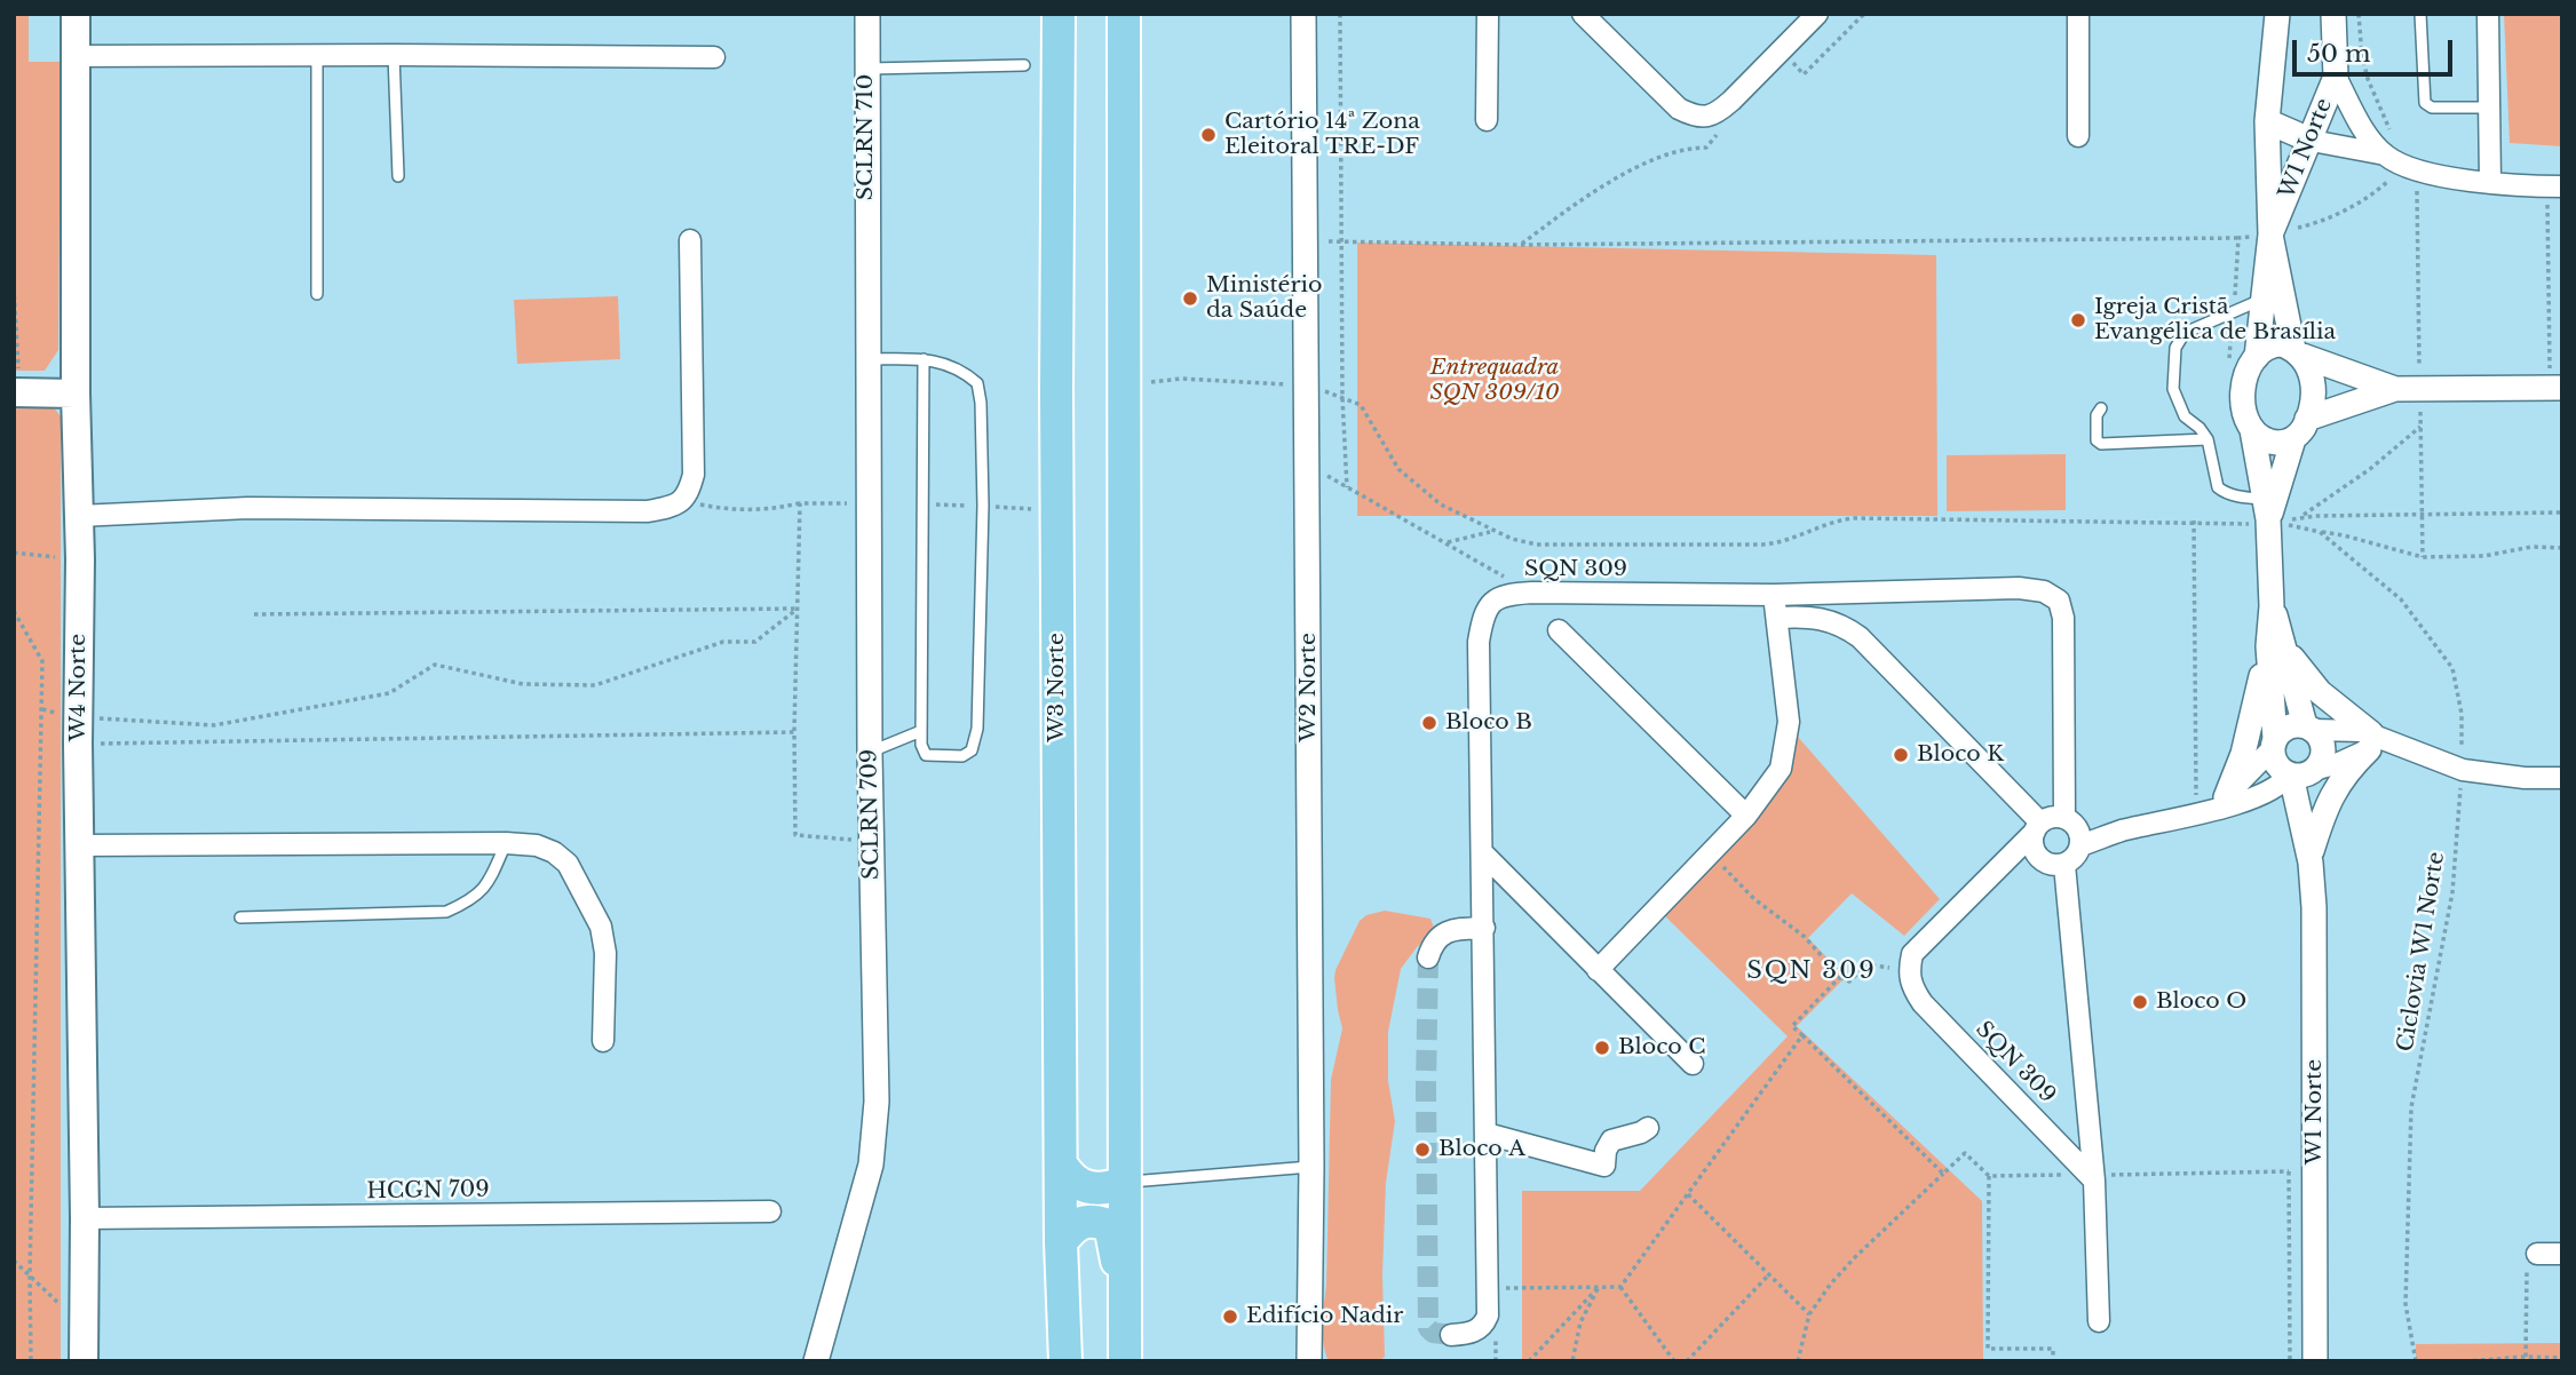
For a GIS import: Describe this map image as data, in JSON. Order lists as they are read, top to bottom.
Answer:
{
  "streets": {
    "main road": ["W4 Norte", "W3 Norte"],
    "street": [
      "SCLRN 710",
      "W1 Norte",
      "SQN 309",
      "W2 Norte",
      "SCLRN 709",
      "HCGN 709"
    ],
    "path": ["Ciclovia W1 Norte"]
  },
  "crossings": [
    ["SCLRN 710", "SCLRN 709"],
    ["W4 Norte", "HCGN 709"]
  ],
  "districts": ["SQN 309"],
  "parks": ["Entrequadra SQN 309/10"],
  "places": [
    "Cartório 14ª Zona Eleitoral TRE-DF",
    "Ministério da Saúde",
    "Igreja Cristã Evangélica de Brasília",
    "Bloco B",
    "Bloco K",
    "Bloco O",
    "Bloco C",
    "Bloco A",
    "Edifício Nadir"
  ],
  "scale_bar": "50 m"
}
